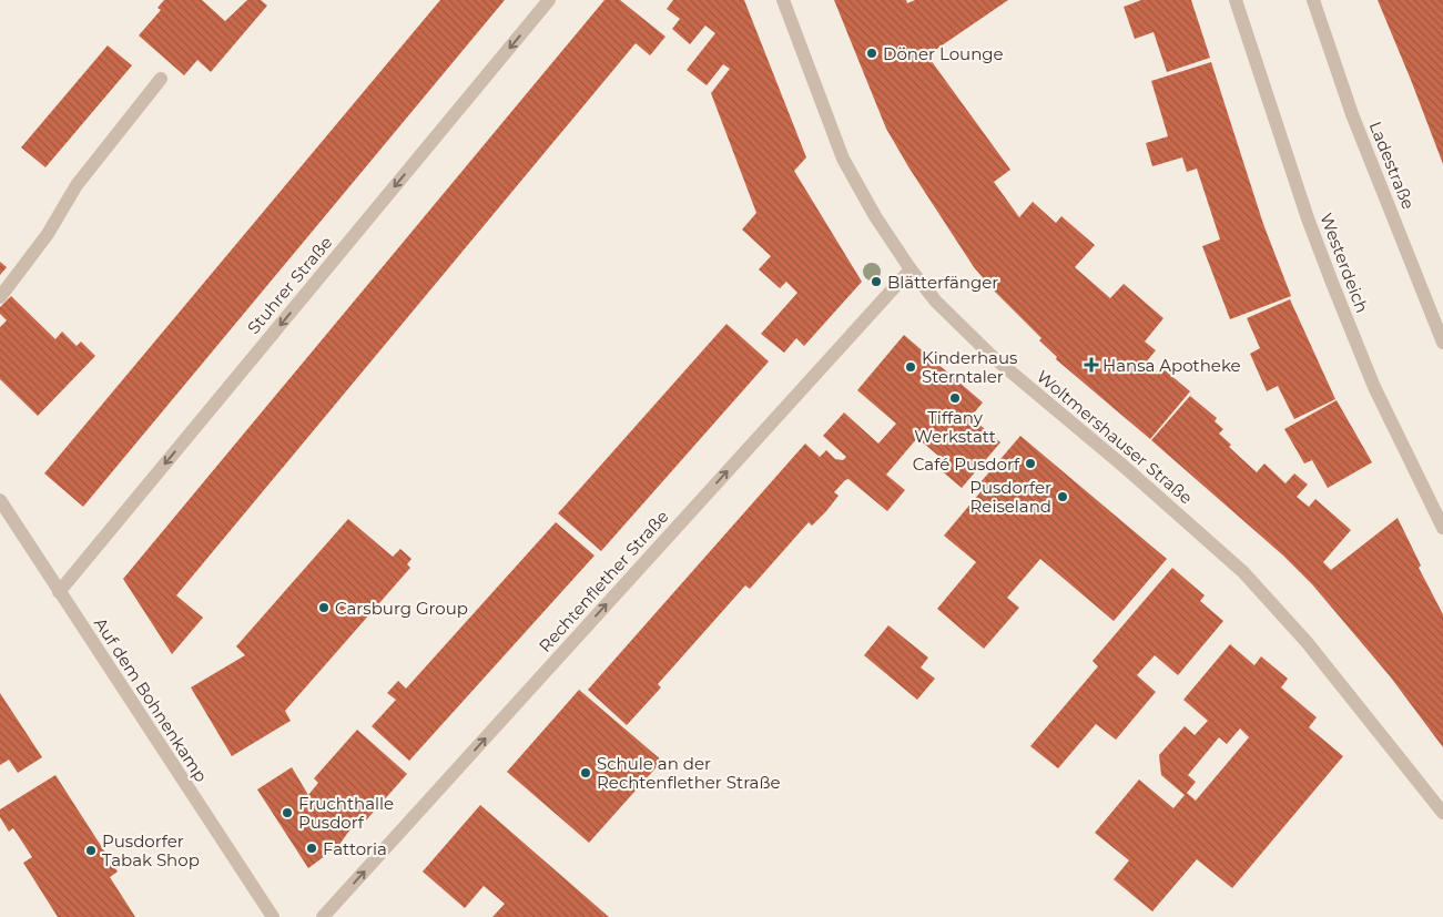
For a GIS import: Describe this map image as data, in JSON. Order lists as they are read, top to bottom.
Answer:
{
  "streets": {
    "street": [
      "Ladestraße",
      "Westerdeich",
      "Stuhrer Straße",
      "Woltmershauser Straße",
      "Rechtenflether Straße",
      "Auf dem Bohnenkamp"
    ]
  },
  "crossings": [
    ["Stuhrer Straße", "Auf dem Bohnenkamp"],
    ["Woltmershauser Straße", "Rechtenflether Straße"]
  ],
  "one_way": ["Stuhrer Straße", "Rechtenflether Straße"],
  "places": {
    "other": [
      "Döner Lounge",
      "Blätterfänger",
      "Kinderhaus Sterntaler",
      "Tiffany Werkstatt",
      "Café Pusdorf",
      "Pusdorfer Reiseland",
      "Carsburg Group",
      "Schule an der Rechtenflether Straße",
      "Fruchthalle Pusdorf",
      "Fattoria",
      "Pusdorfer Tabak Shop"
    ],
    "health": ["Hansa Apotheke"]
  }
}
